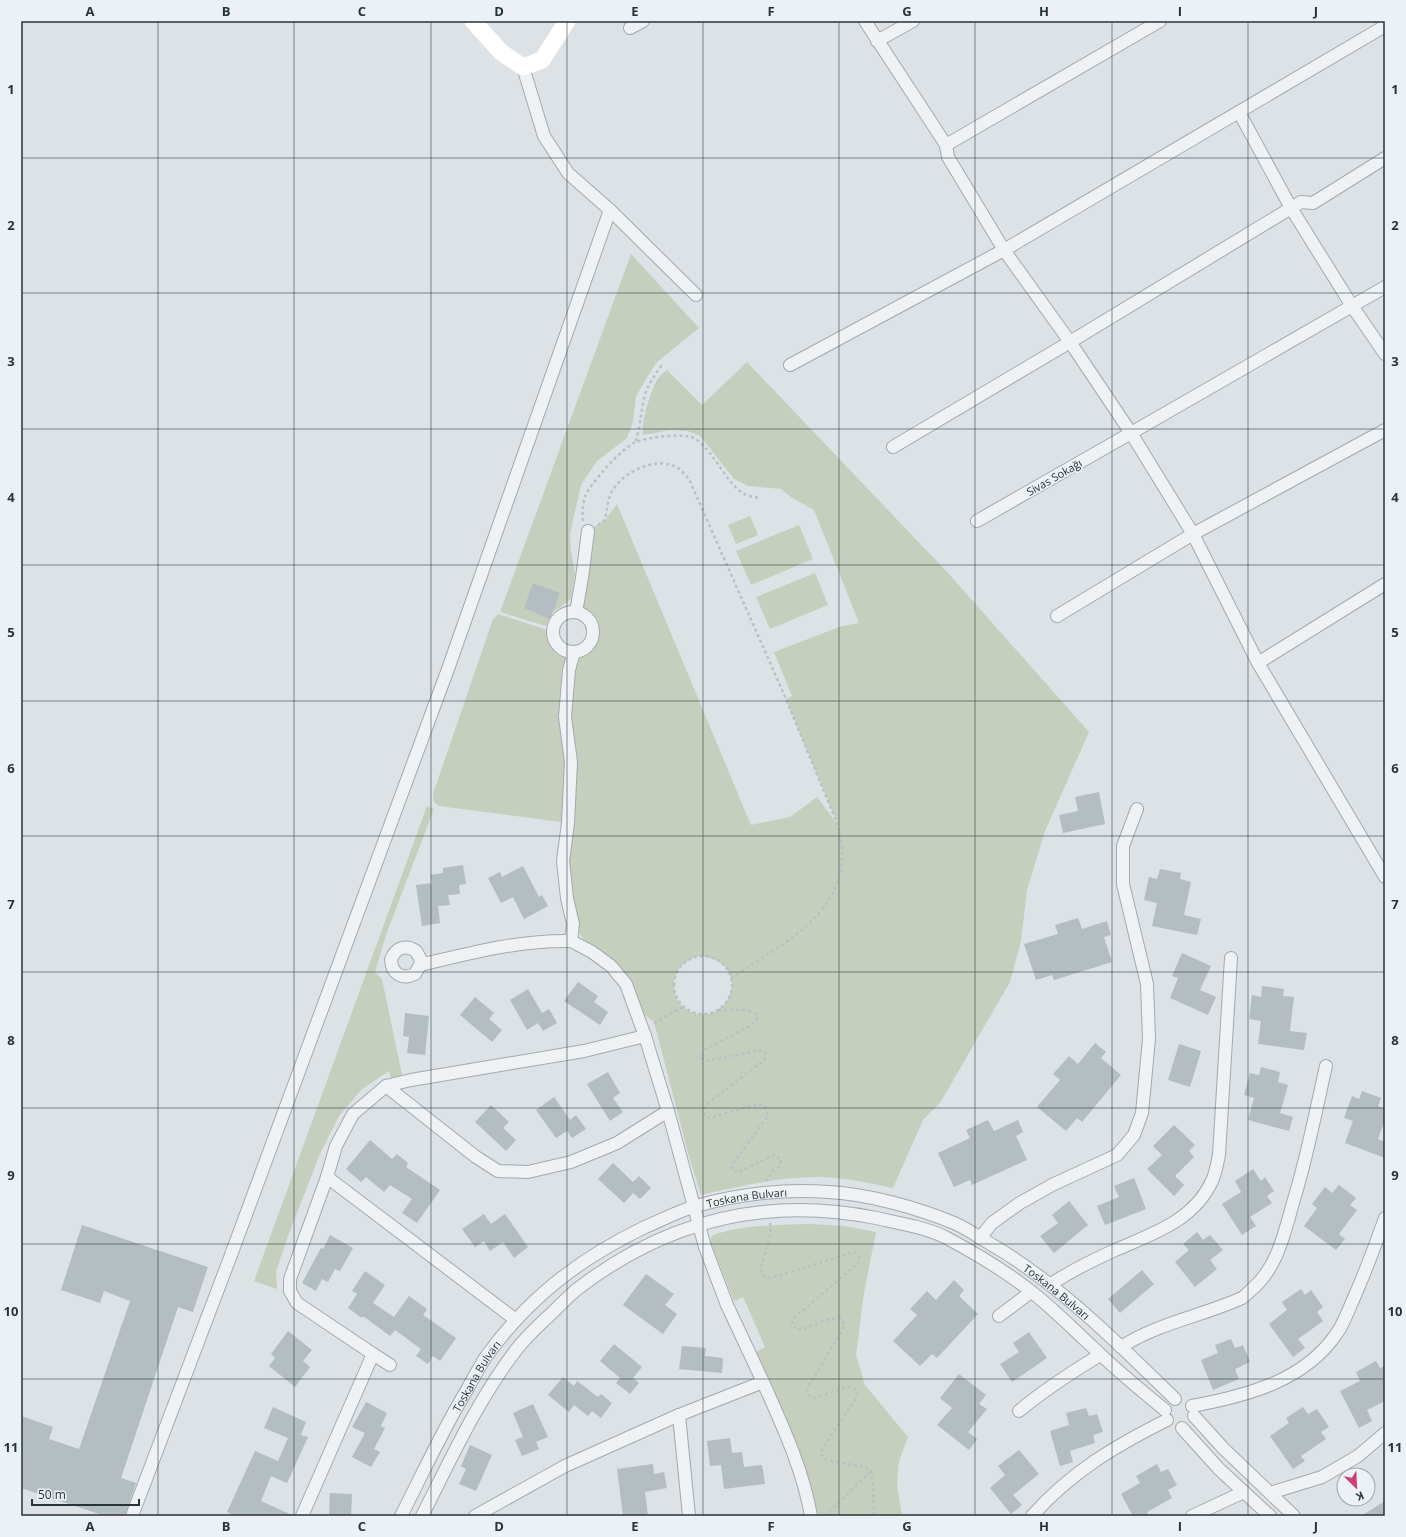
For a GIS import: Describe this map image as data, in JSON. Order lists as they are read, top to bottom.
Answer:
{
  "streets": {
    "street": ["Sivas Sokağı", "Toskana Bulvarı"]
  },
  "scale_bar": "50 m",
  "north": "bottom right",
  "grid": {
    "columns": [
      "A",
      "B",
      "C",
      "D",
      "E",
      "F",
      "G",
      "H",
      "I",
      "J"
    ],
    "rows": [
      "1",
      "2",
      "3",
      "4",
      "5",
      "6",
      "7",
      "8",
      "9",
      "10",
      "11"
    ]
  }
}
